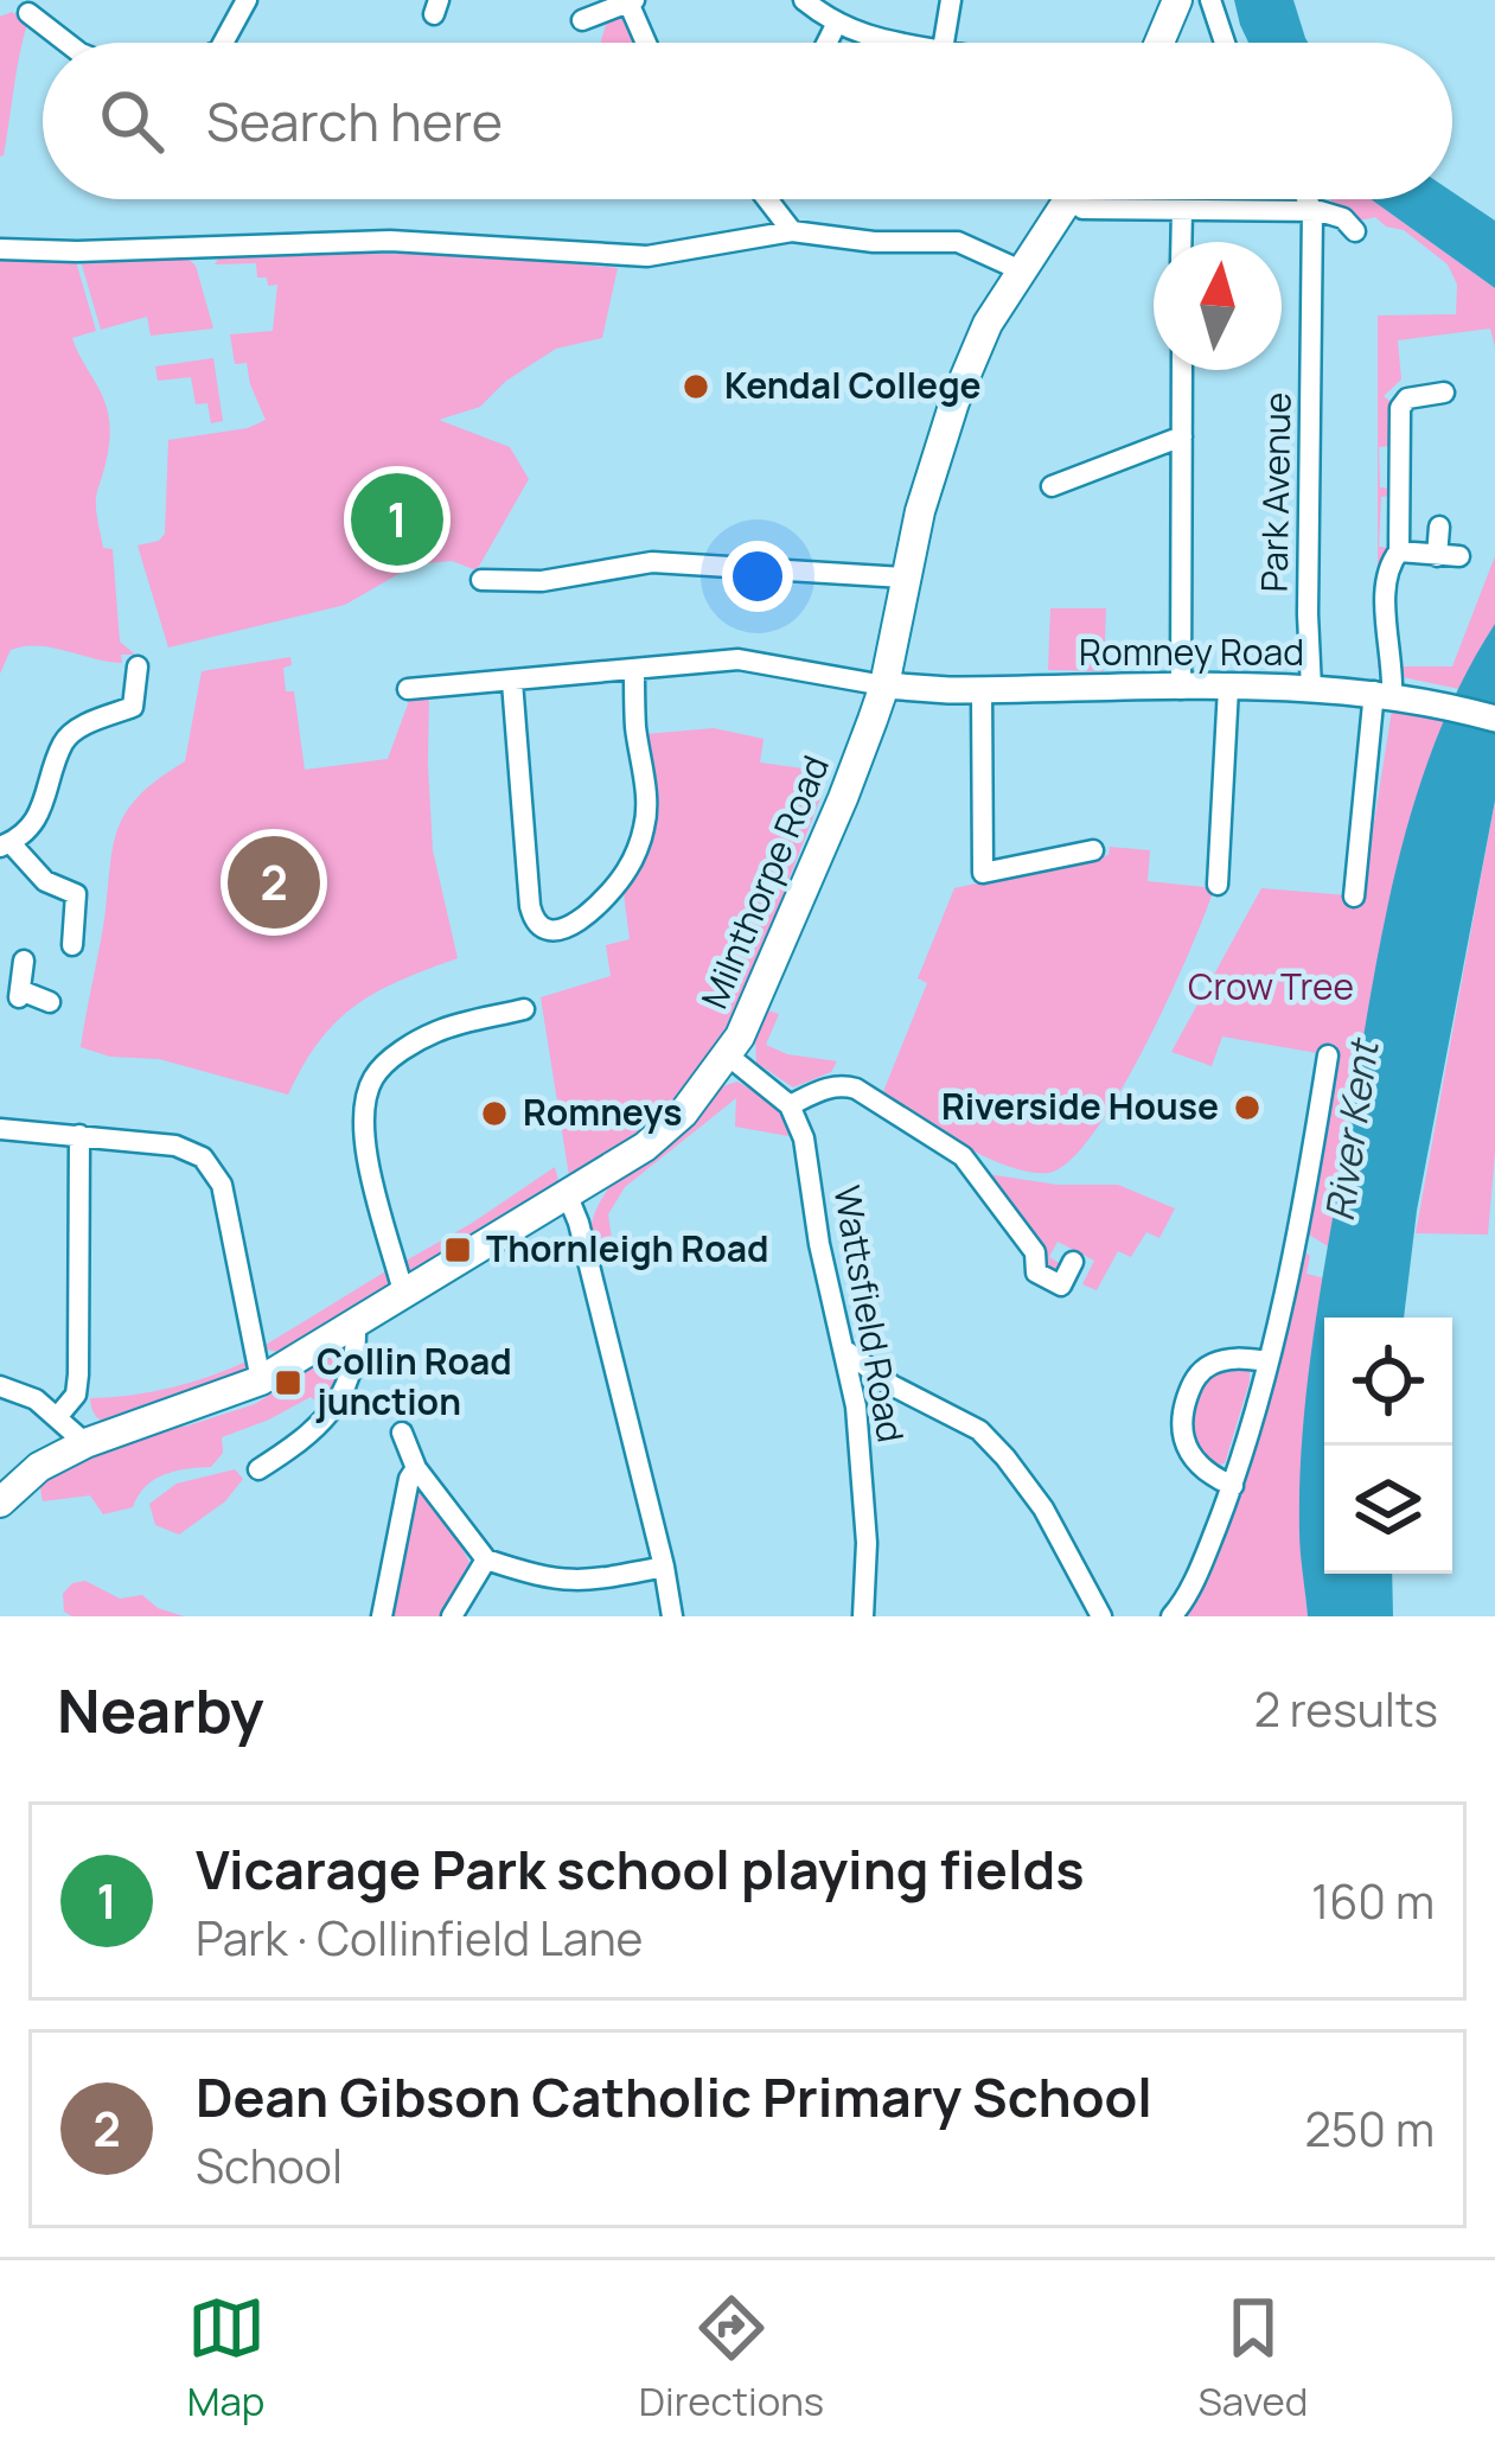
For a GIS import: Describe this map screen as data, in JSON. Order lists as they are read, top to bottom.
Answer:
{
  "streets": {
    "highway": ["Milnthorpe Road"],
    "main road": ["Romney Road"],
    "street": ["Park Avenue", "Wattsfield Road"]
  },
  "crossings": [
    ["Park Avenue", "Romney Road"],
    ["Romney Road", "Milnthorpe Road"]
  ],
  "water": ["River Kent"],
  "parks": ["Crow Tree"],
  "places": {
    "other": ["Kendal College", "Riverside House", "Romneys"],
    "transit": ["Thornleigh Road", "Collin Road junction"]
  },
  "north": "top",
  "page": {
    "search": "Search here",
    "pins": ["1", "2"],
    "heading": ["Nearby", "2 results"],
    "list": [
      {
        "mark": "1",
        "name": "Vicarage Park school playing fields",
        "note": "Park · Collinfield Lane",
        "value": "160 m"
      },
      {
        "mark": "2",
        "name": "Dean Gibson Catholic Primary School",
        "note": "School",
        "value": "250 m"
      }
    ],
    "nav": ["Map", "Directions", "Saved"]
  }
}
